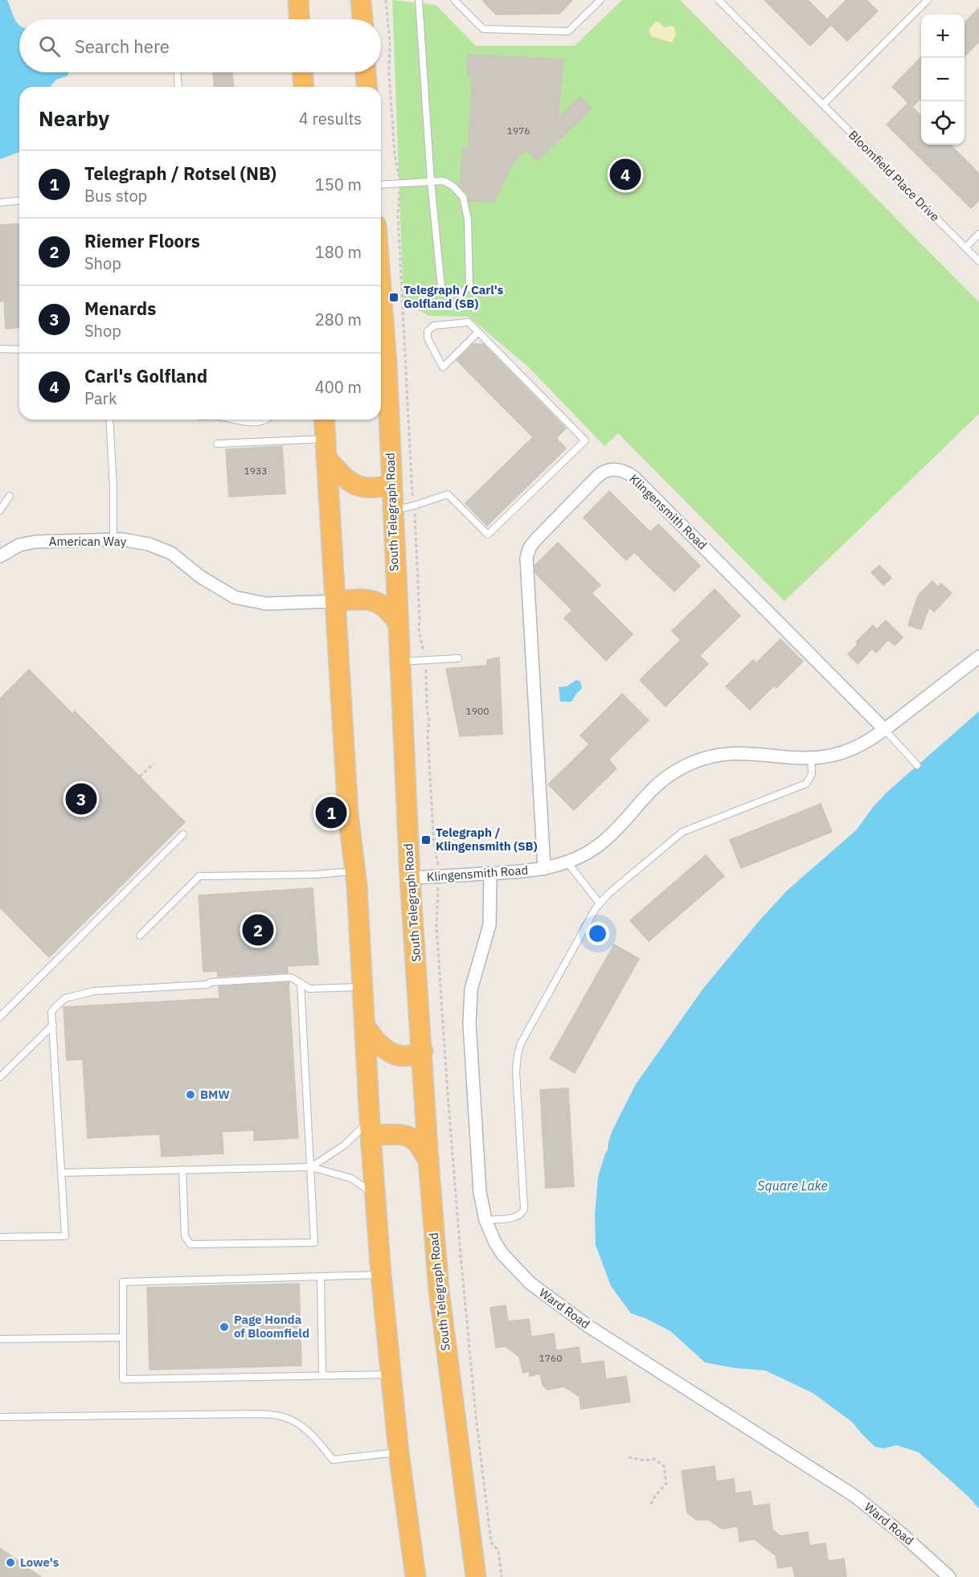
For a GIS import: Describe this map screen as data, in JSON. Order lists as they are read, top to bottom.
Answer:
{
  "streets": {
    "highway": ["South Telegraph Road"],
    "street": ["Klingensmith Road", "American Way", "Ward Road"],
    "lane": ["Bloomfield Place Drive"]
  },
  "crossings": [
    ["South Telegraph Road", "Klingensmith Road"],
    ["Klingensmith Road", "Ward Road"]
  ],
  "water": ["Square Lake"],
  "places": {
    "transit": ["Telegraph / Carl's Golfland (SB)", "Telegraph / Klingensmith (SB)"],
    "other": ["BMW", "Page Honda of Bloomfield", "Lowe's"]
  },
  "house_numbers": [
    "1976",
    "1933",
    "1900",
    "1760"
  ],
  "page": {
    "map_buttons": ["+", "−"],
    "search": "Search here",
    "heading": ["Nearby", "4 results"],
    "list": [
      {
        "mark": "1",
        "name": "Telegraph / Rotsel (NB)",
        "note": "Bus stop",
        "value": "150 m"
      },
      {
        "mark": "2",
        "name": "Riemer Floors",
        "note": "Shop",
        "value": "180 m"
      },
      {
        "mark": "3",
        "name": "Menards",
        "note": "Shop",
        "value": "280 m"
      },
      {
        "mark": "4",
        "name": "Carl's Golfland",
        "note": "Park",
        "value": "400 m"
      }
    ],
    "pins": [
      "4",
      "3",
      "1",
      "2"
    ]
  }
}
